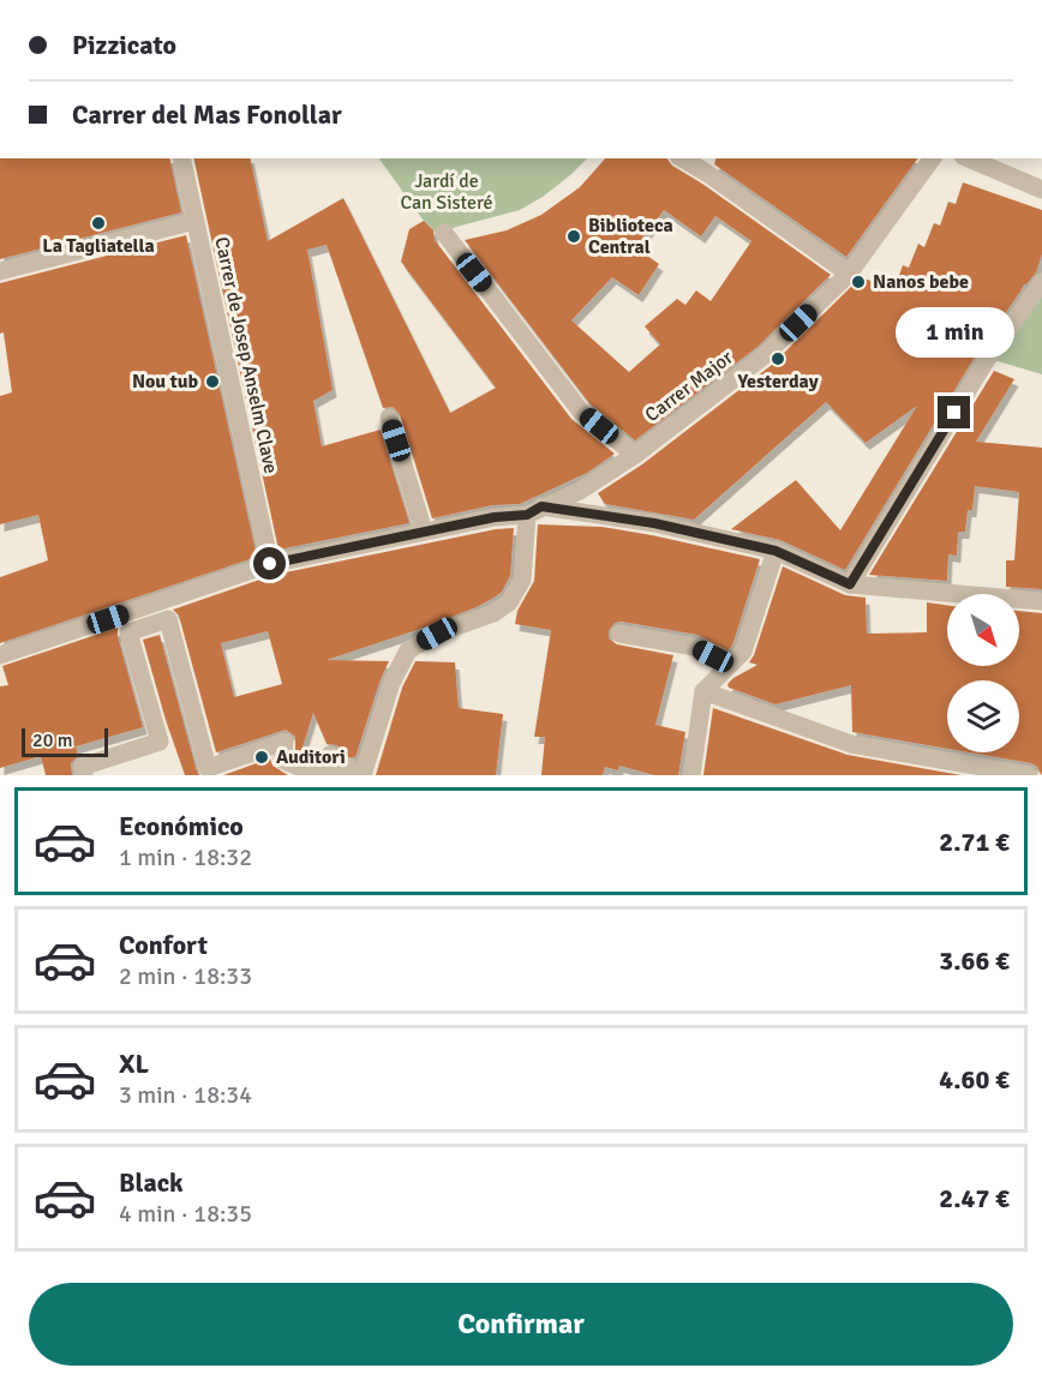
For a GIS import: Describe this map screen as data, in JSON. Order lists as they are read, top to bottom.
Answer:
{
  "streets": {
    "street": ["Carrer de Josep Anselm Clave", "Carrer Major"]
  },
  "crossings": [
    ["Carrer de Josep Anselm Clave", "Carrer Major"]
  ],
  "parks": ["Jardí de Can Sisteré"],
  "places": [
    "La Tagliatella",
    "Biblioteca Central",
    "Nanos bebe",
    "Yesterday",
    "Nou tub",
    "Auditori"
  ],
  "scale_bar": "20 m",
  "north": "bottom right",
  "page": {
    "banner": ["Pizzicato", "Carrer del Mas Fonollar"],
    "bubble": "1 min",
    "scale": "20 m",
    "list": [
      {
        "name": "Económico",
        "note": "1 min · 18:32",
        "value": "2.71 €"
      },
      {
        "name": "Confort",
        "note": "2 min · 18:33",
        "value": "3.66 €"
      },
      {
        "name": "XL",
        "note": "3 min · 18:34",
        "value": "4.60 €"
      },
      {
        "name": "Black",
        "note": "4 min · 18:35",
        "value": "2.47 €"
      }
    ],
    "buttons": "Confirmar"
  }
}
